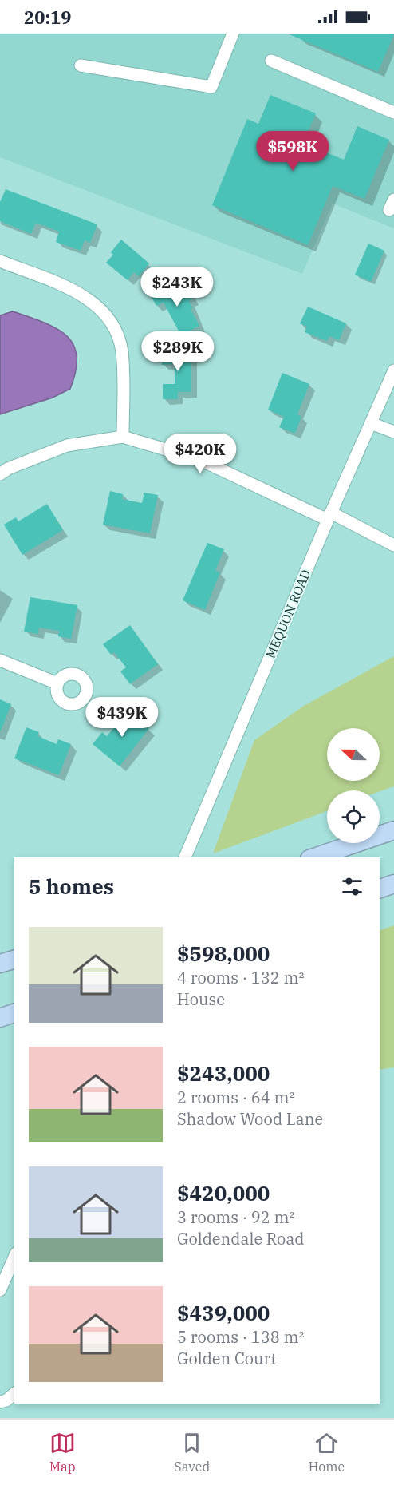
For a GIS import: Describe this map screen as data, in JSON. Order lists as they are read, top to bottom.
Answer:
{
  "streets": {
    "street": ["MEQUON ROAD"]
  },
  "north": "left",
  "page": {
    "status": "20:19",
    "price": [
      "$598K",
      "$243K",
      "$289K",
      "$420K",
      "$439K"
    ],
    "heading": "5 homes",
    "list": [
      {
        "name": "$598,000",
        "note": "4 rooms · 132 m² · House"
      },
      {
        "name": "$243,000",
        "note": "2 rooms · 64 m² · Shadow Wood Lane"
      },
      {
        "name": "$420,000",
        "note": "3 rooms · 92 m² · Goldendale Road"
      },
      {
        "name": "$439,000",
        "note": "5 rooms · 138 m² · Golden Court"
      }
    ],
    "tabs": ["Map", "Saved", "Home"]
  }
}
